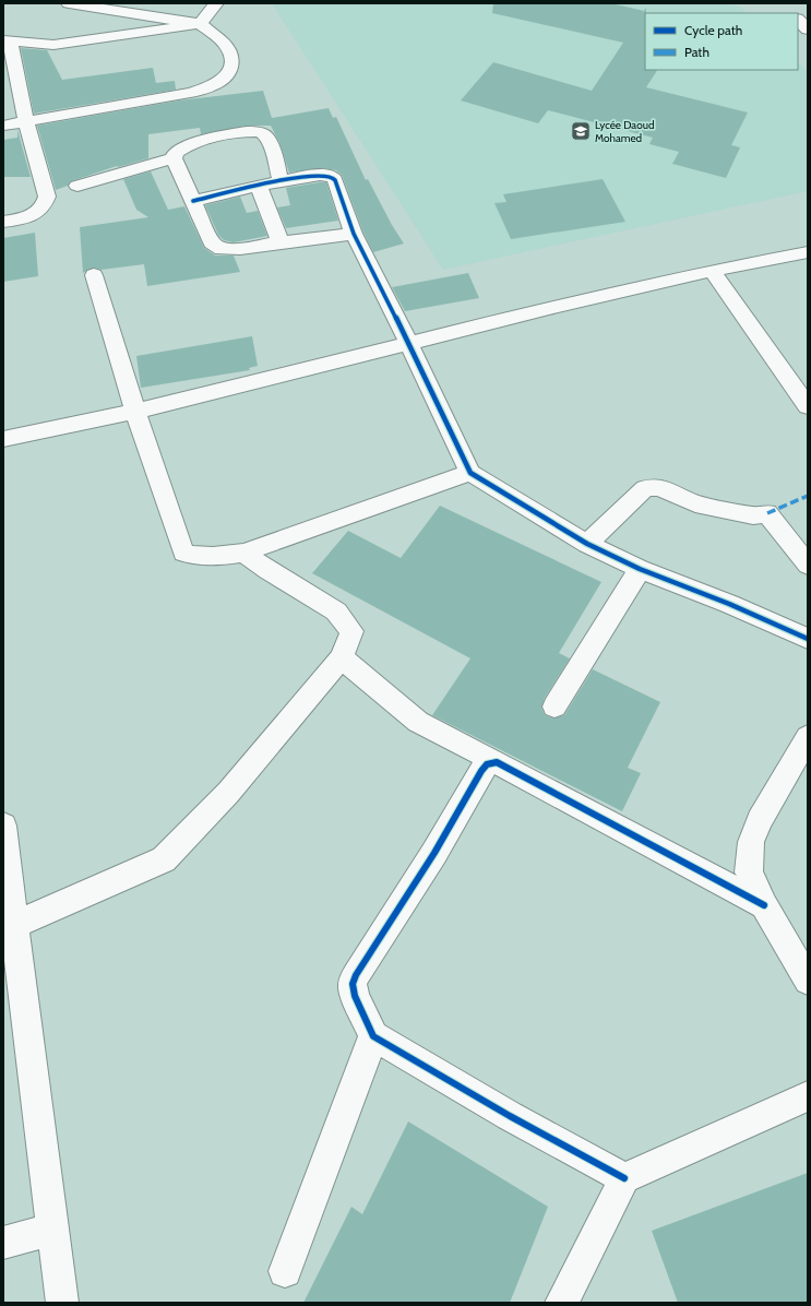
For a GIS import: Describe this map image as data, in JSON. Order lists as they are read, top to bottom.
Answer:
{
  "places": {
    "school or university": ["Lycée Daoud Mohamed"]
  },
  "legend": ["Cycle path", "Path"]
}
